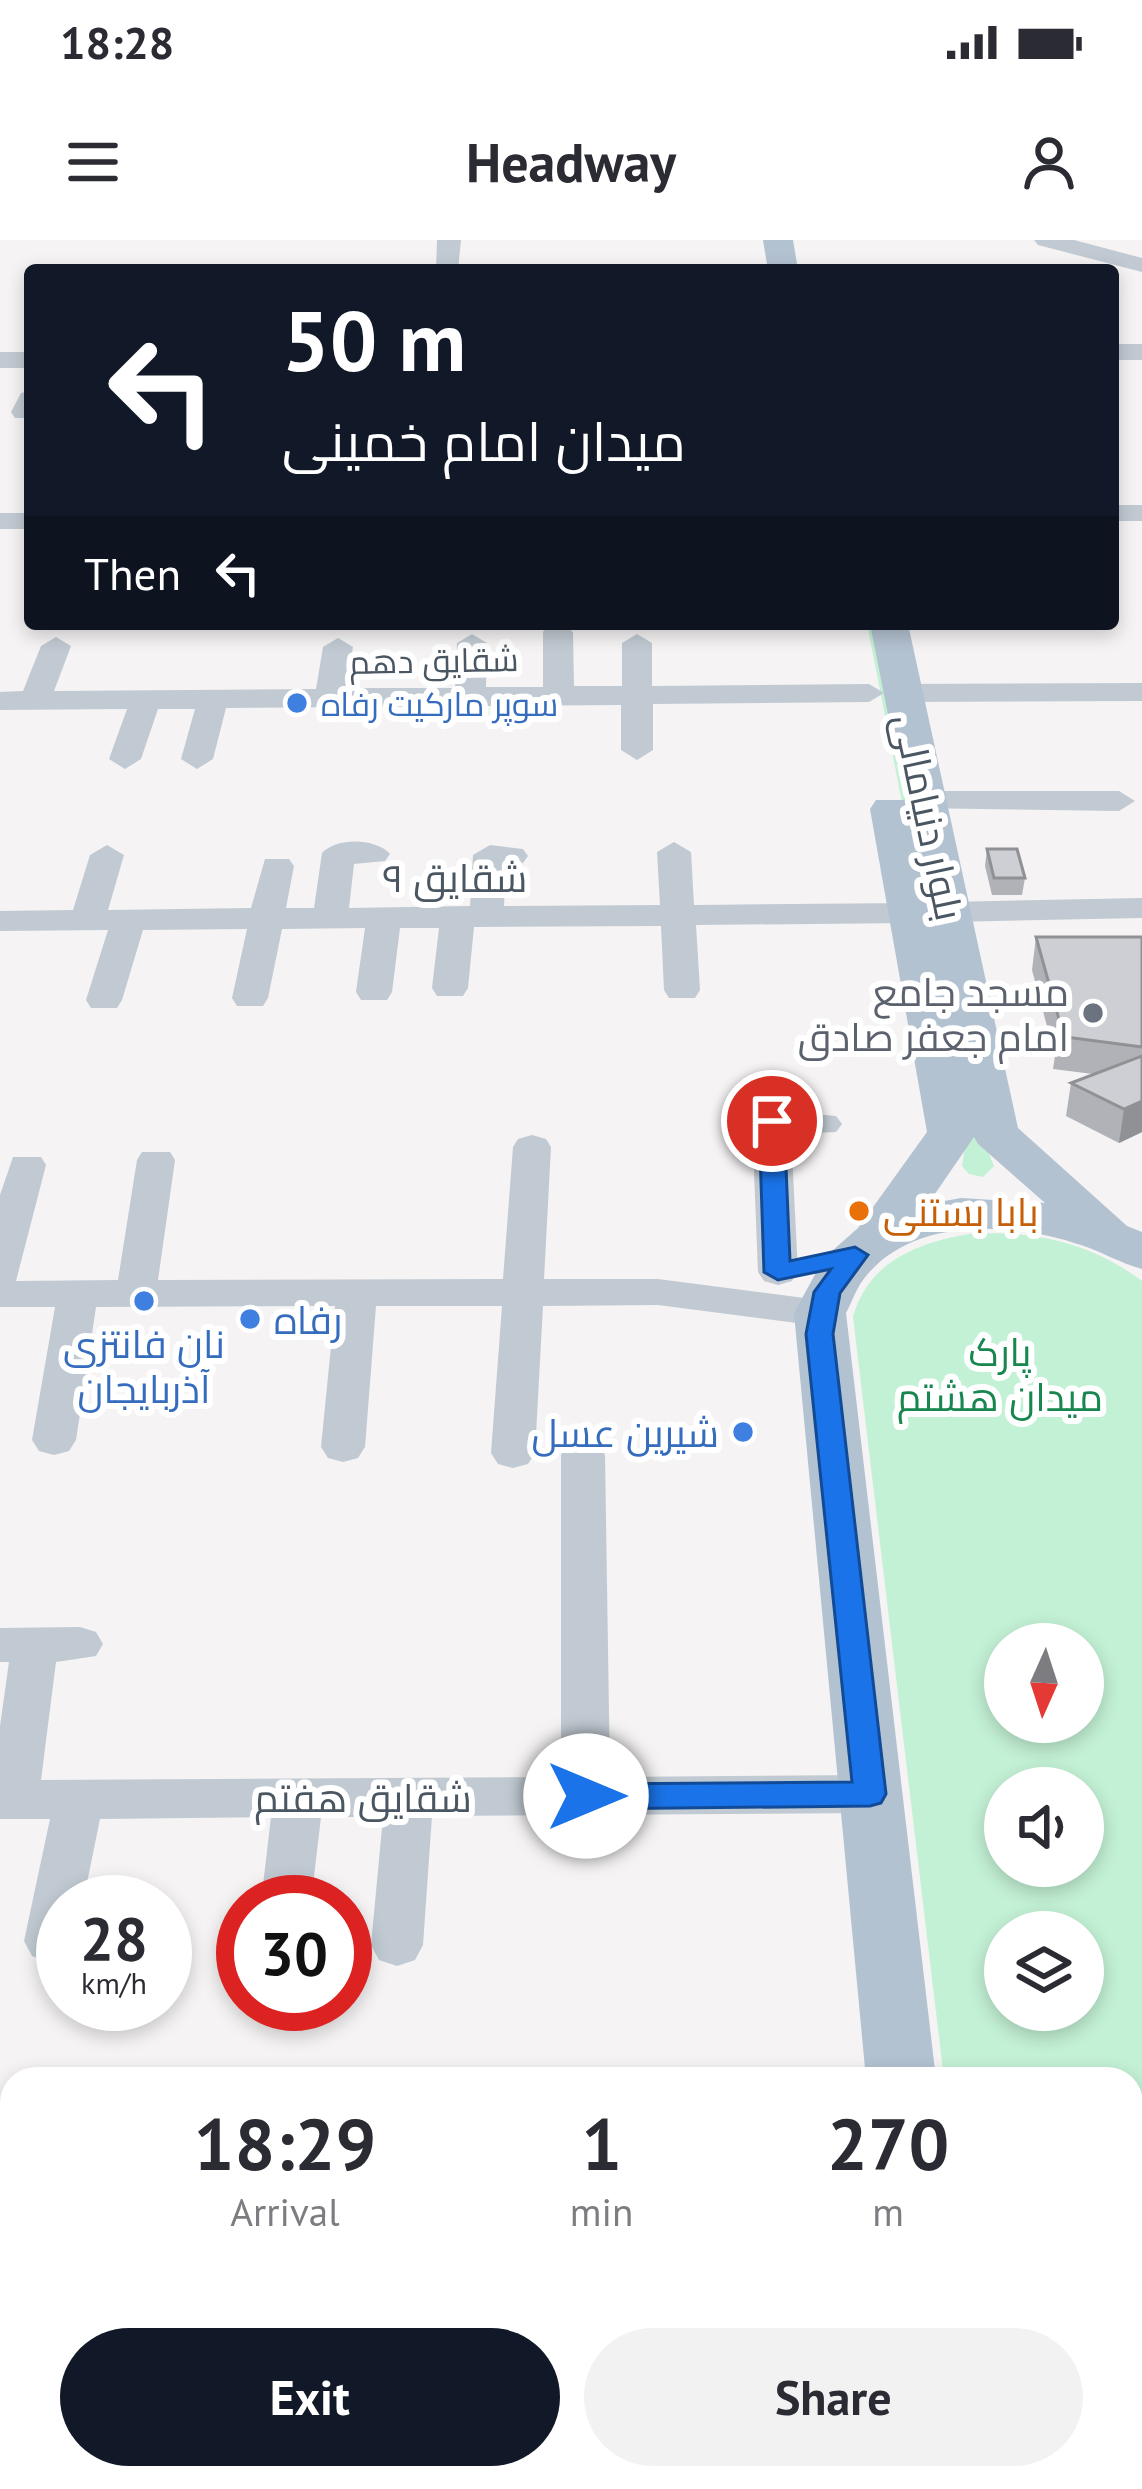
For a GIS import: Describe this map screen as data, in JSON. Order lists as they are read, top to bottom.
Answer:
{
  "streets": {
    "main road": ["بلوار دنیامالی"],
    "street": ["شقایق دهم", "شقایق ۹", "شقایق هفتم"]
  },
  "crossings": [
    ["شقایق دهم", "بلوار دنیامالی"],
    ["بلوار دنیامالی", "شقایق ۹"]
  ],
  "parks": ["پارک میدان هشتم"],
  "places": [
    "سوپر مارکیت رفاه",
    "مسجد جامع امام جعفر صادق",
    "بابا بستنی",
    "نان فانتزی آذربایجان",
    "رفاه",
    "شیرین عسل"
  ],
  "north": "bottom",
  "page": {
    "status": "18:28",
    "header": "Headway",
    "turn": ["50 m", "میدان امام خمینی"],
    "then": "Then",
    "speed": "28 km/h",
    "limit": "30",
    "eta": [
      "18:29",
      "Arrival",
      "1",
      "min",
      "270",
      "m"
    ],
    "buttons": ["Exit", "Share"]
  }
}
